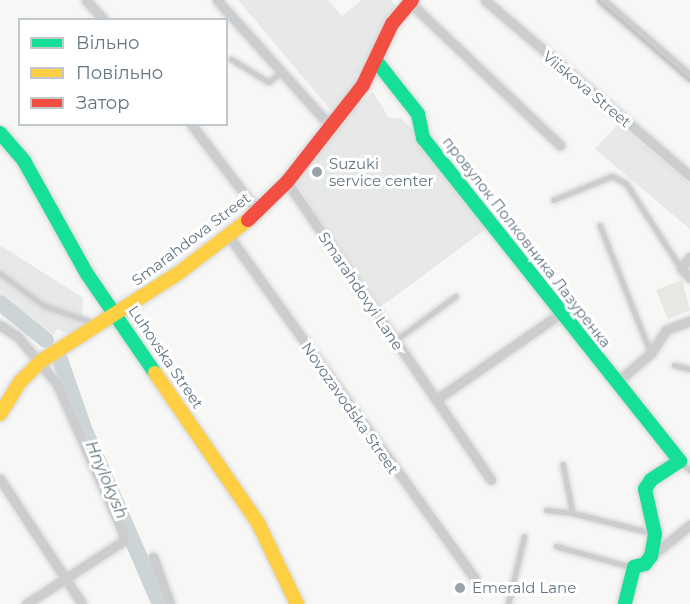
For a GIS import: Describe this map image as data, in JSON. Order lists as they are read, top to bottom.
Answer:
{
  "streets": {
    "street": [
      "Viiskova Street",
      "Smarahdova Street",
      "провулок Полковника Лазуренка",
      "Smarahdovyi Lane",
      "Luhovska Street",
      "Novozavodska Street"
    ]
  },
  "crossings": [
    ["Smarahdova Street", "провулок Полковника Лазуренка"],
    ["Smarahdova Street", "Smarahdovyi Lane"],
    ["Smarahdova Street", "Luhovska Street"],
    ["Smarahdova Street", "Novozavodska Street"]
  ],
  "water": ["Hnylokysh"],
  "places": ["Suzuki service center", "Emerald Lane"],
  "legend": ["Вільно", "Повільно", "Затор"]
}
